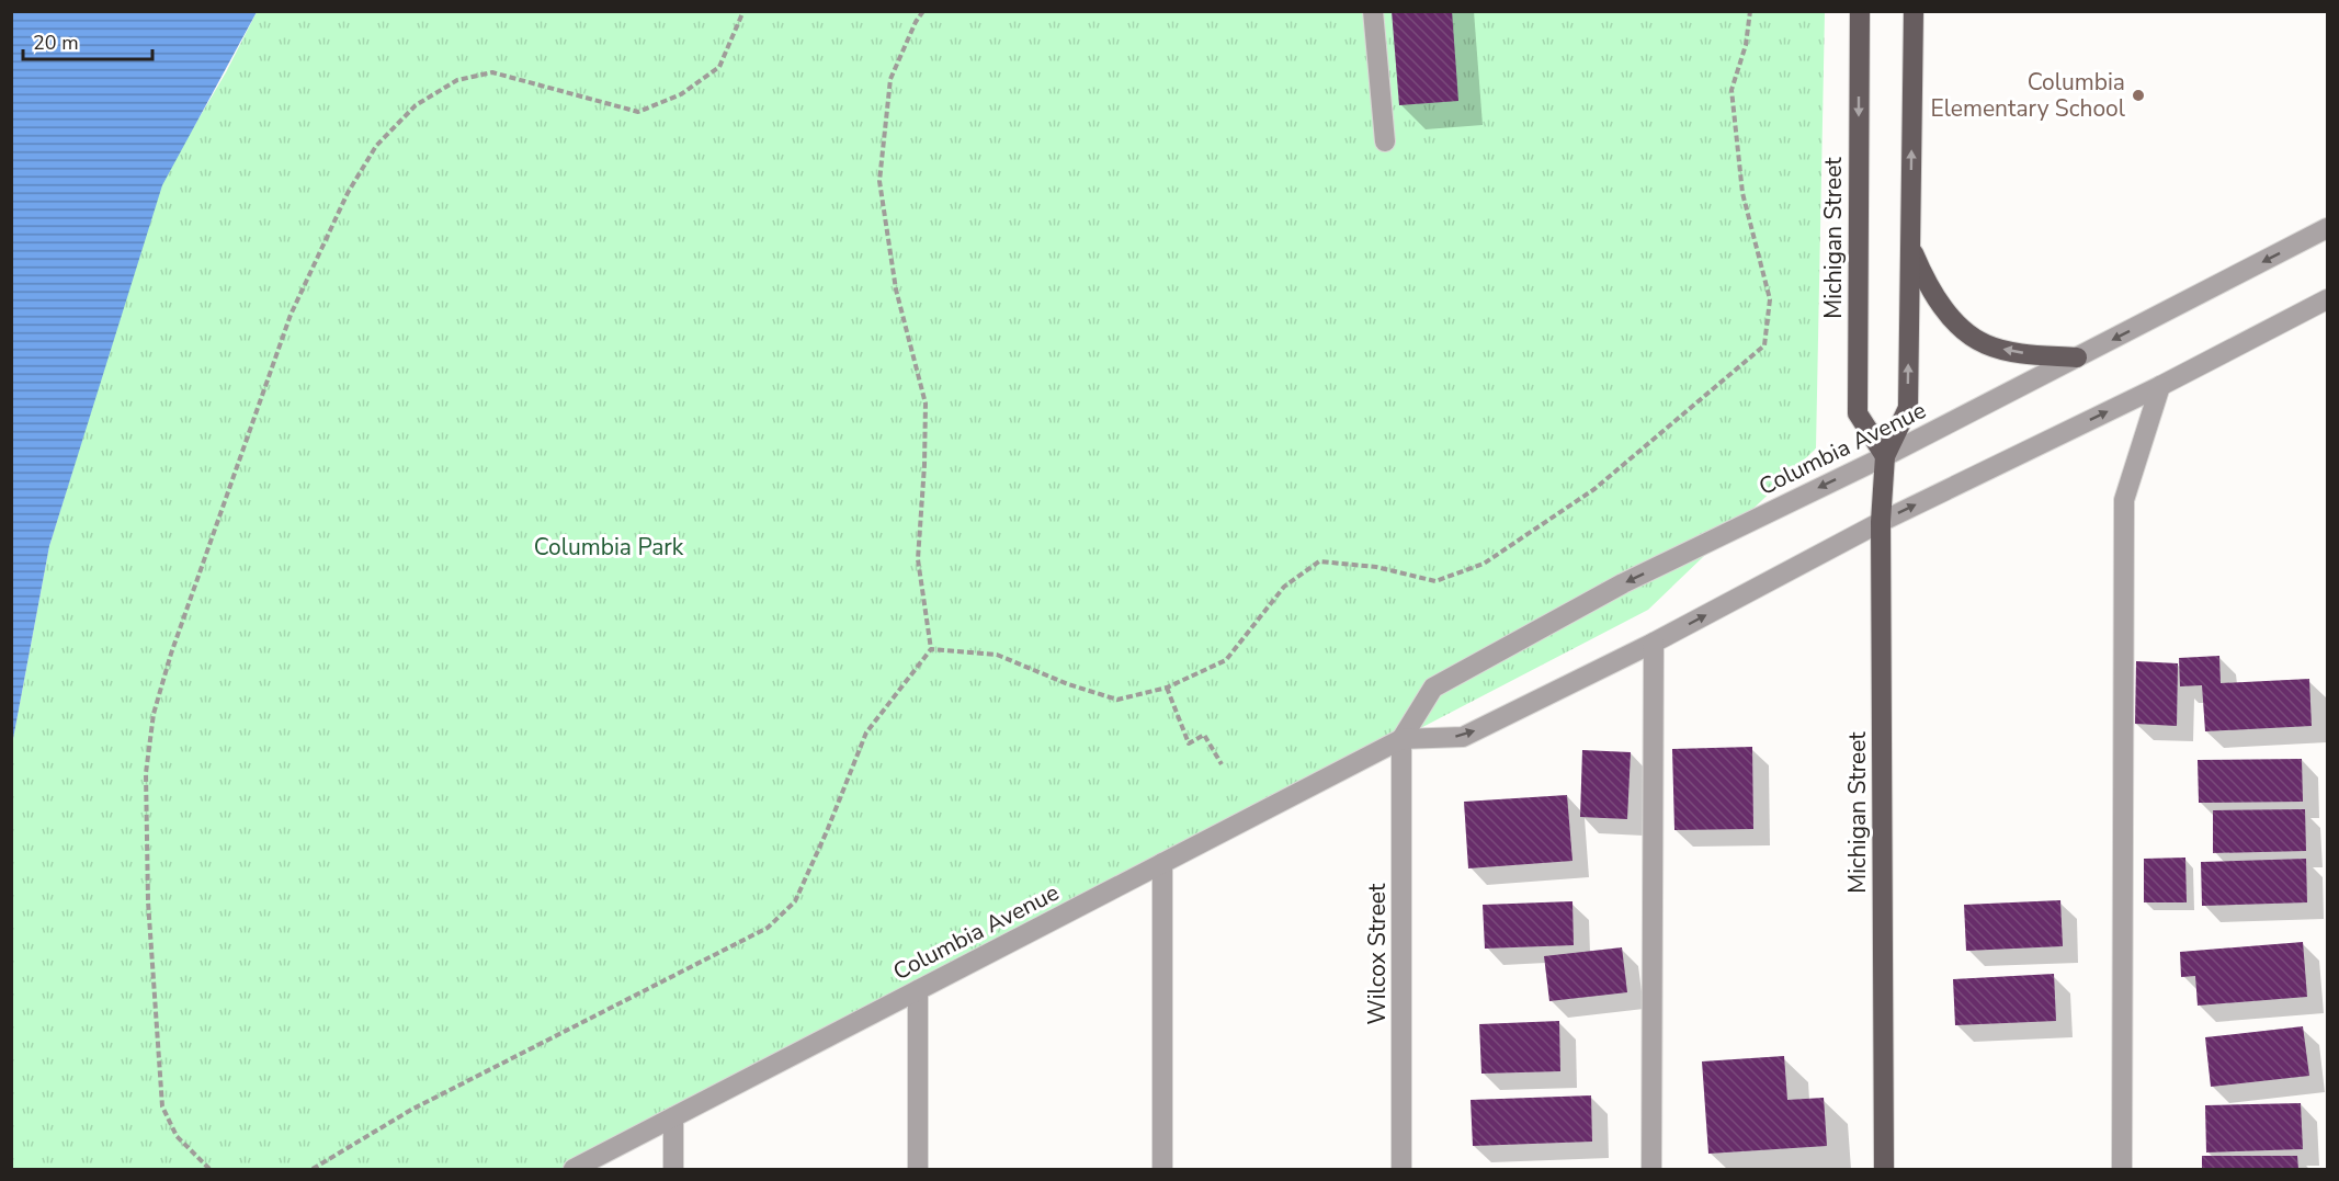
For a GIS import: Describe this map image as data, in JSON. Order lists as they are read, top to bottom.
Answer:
{
  "streets": {
    "main road": ["Michigan Street"],
    "street": ["Columbia Avenue", "Wilcox Street"]
  },
  "crossings": [
    ["Michigan Street", "Columbia Avenue"],
    ["Columbia Avenue", "Wilcox Street"]
  ],
  "parks": ["Columbia Park"],
  "places": ["Columbia Elementary School"],
  "scale_bar": "20 m"
}
